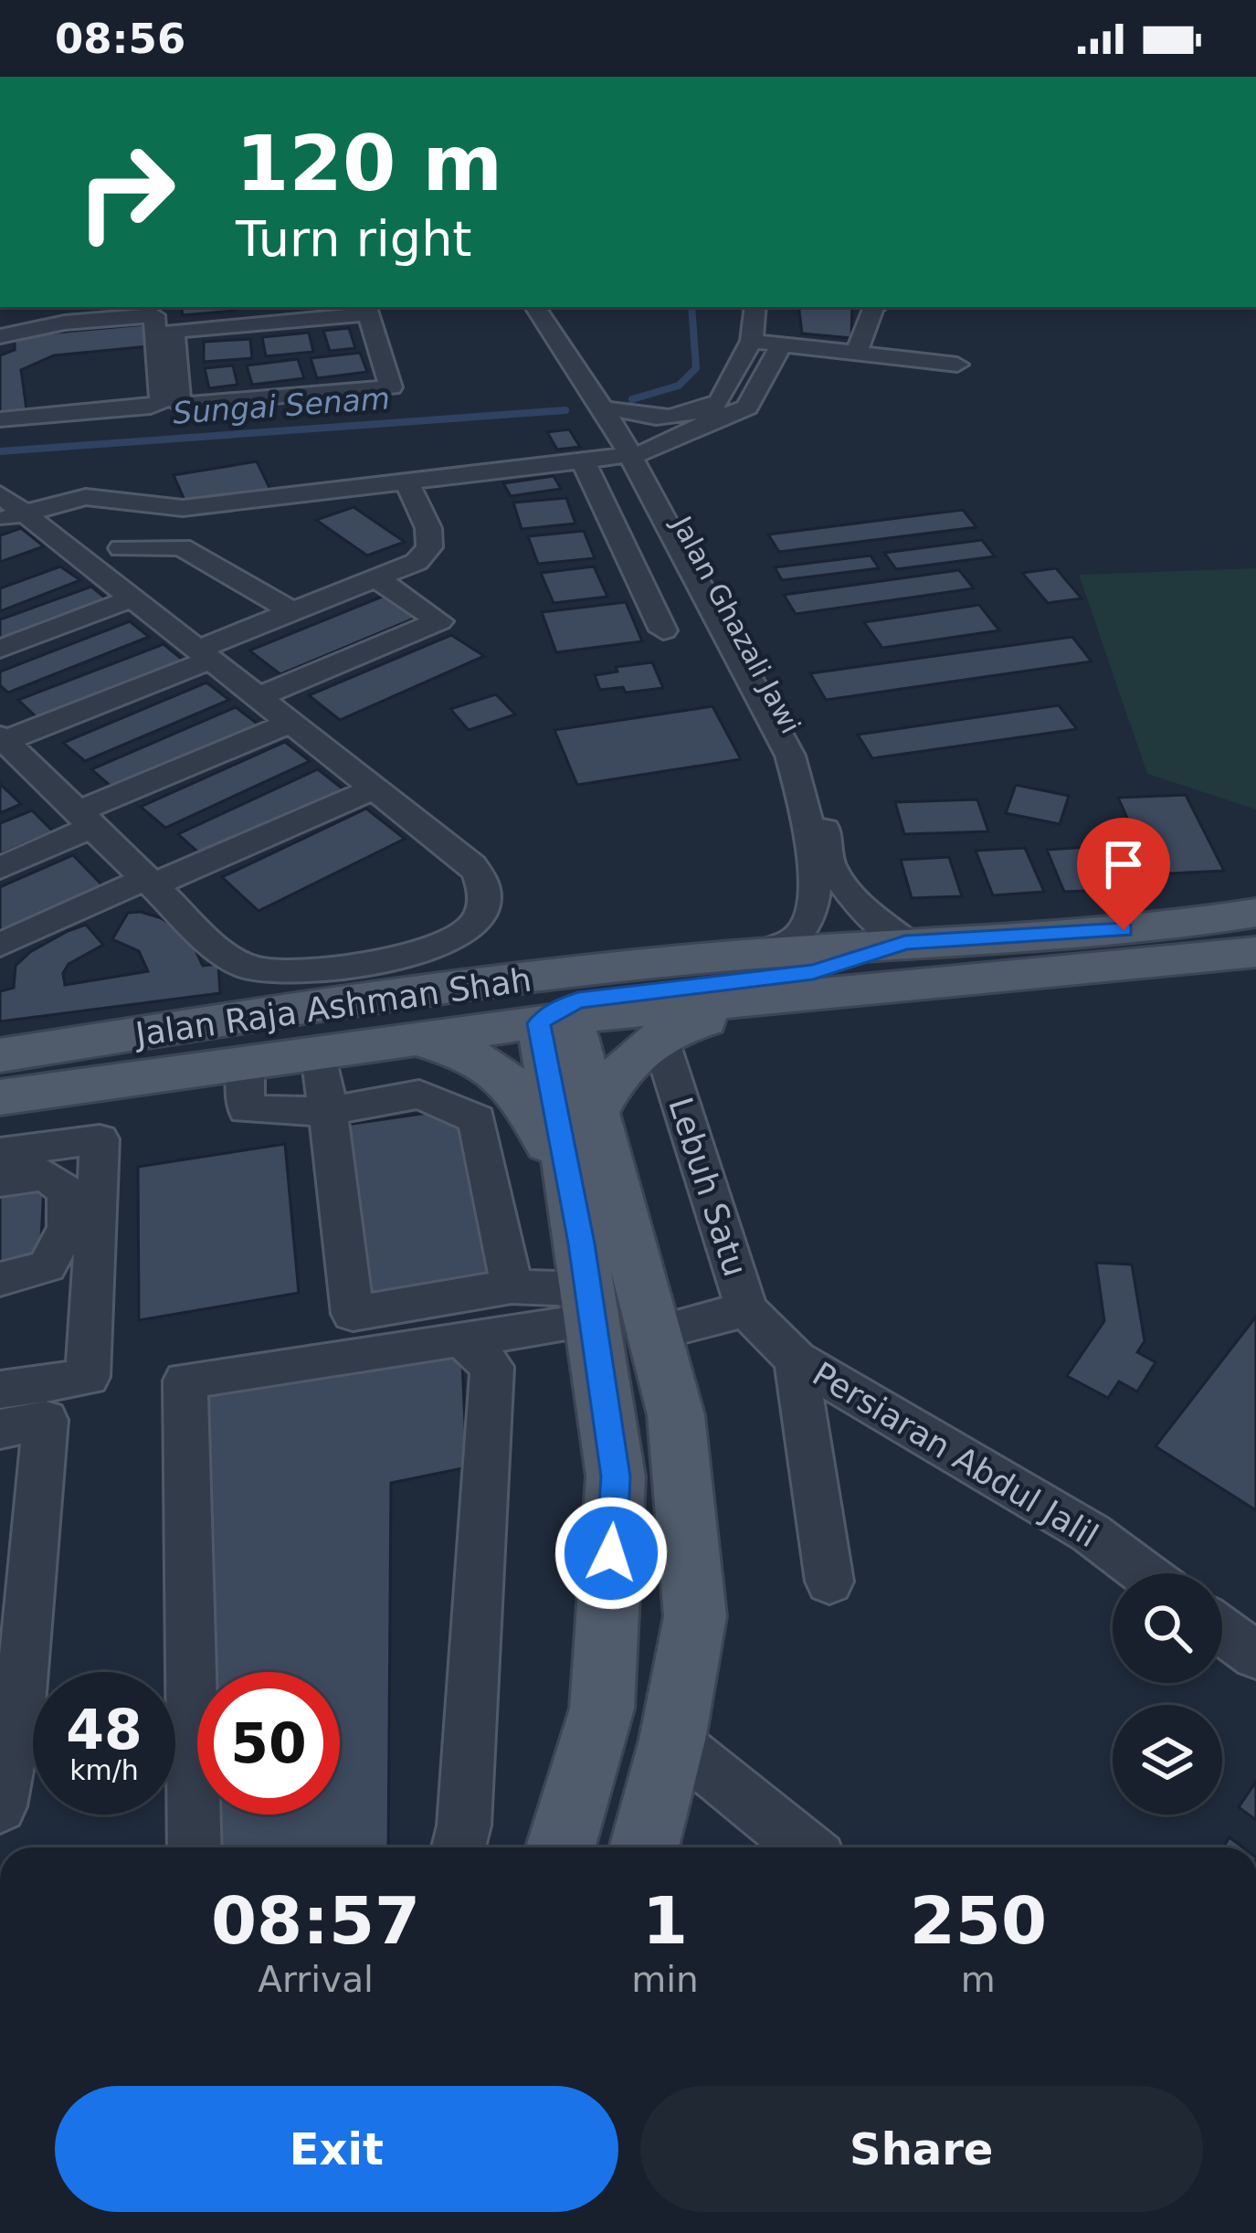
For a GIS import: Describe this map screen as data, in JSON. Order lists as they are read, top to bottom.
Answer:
{
  "streets": {
    "main road": ["Jalan Raja Ashman Shah"],
    "street": ["Jalan Ghazali Jawi", "Lebuh Satu", "Persiaran Abdul Jalil"]
  },
  "crossings": [
    ["Jalan Ghazali Jawi", "Jalan Raja Ashman Shah"],
    ["Lebuh Satu", "Persiaran Abdul Jalil"]
  ],
  "water": ["Sungai Senam"],
  "page": {
    "status": "08:56",
    "turn": ["120 m", "Turn right"],
    "speed": "48 km/h",
    "limit": "50",
    "eta": [
      "08:57",
      "Arrival",
      "1",
      "min",
      "250",
      "m"
    ],
    "buttons": ["Exit", "Share"]
  }
}
